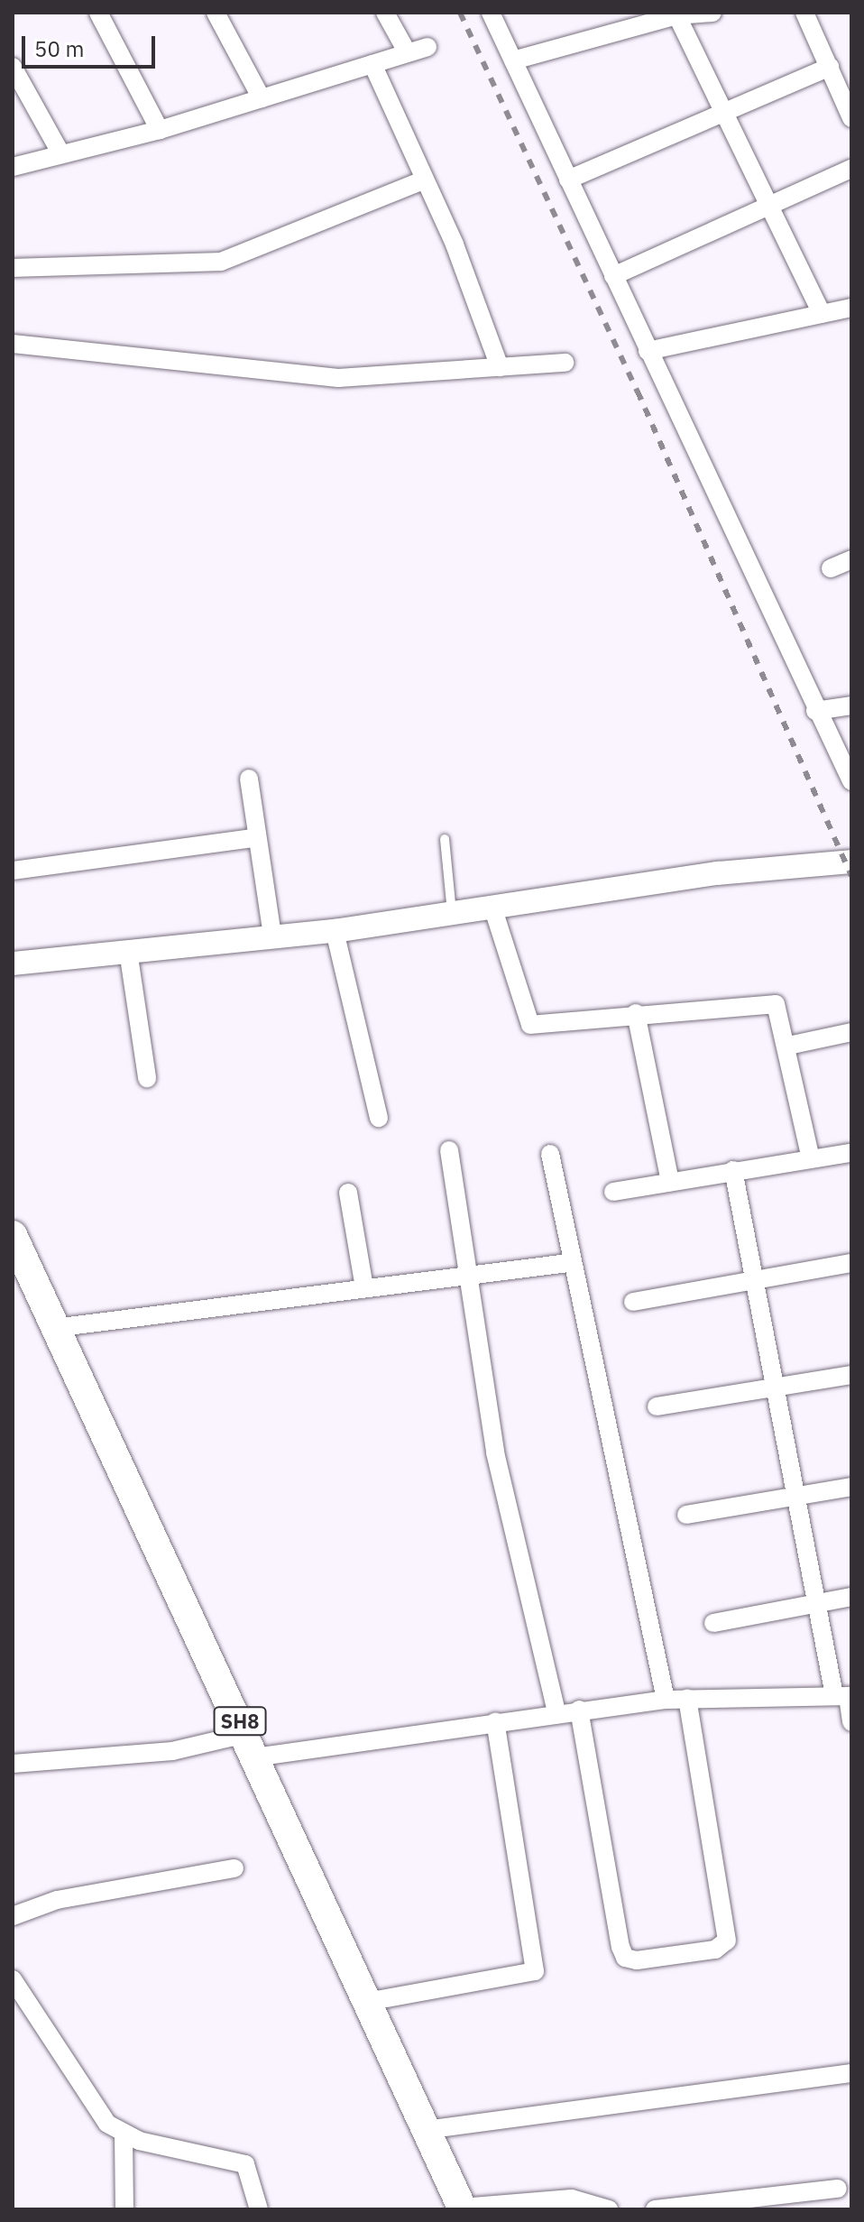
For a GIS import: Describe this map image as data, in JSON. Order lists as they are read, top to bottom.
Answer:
{
  "streets": {
    "main road": ["SH8"]
  },
  "scale_bar": "50 m"
}
